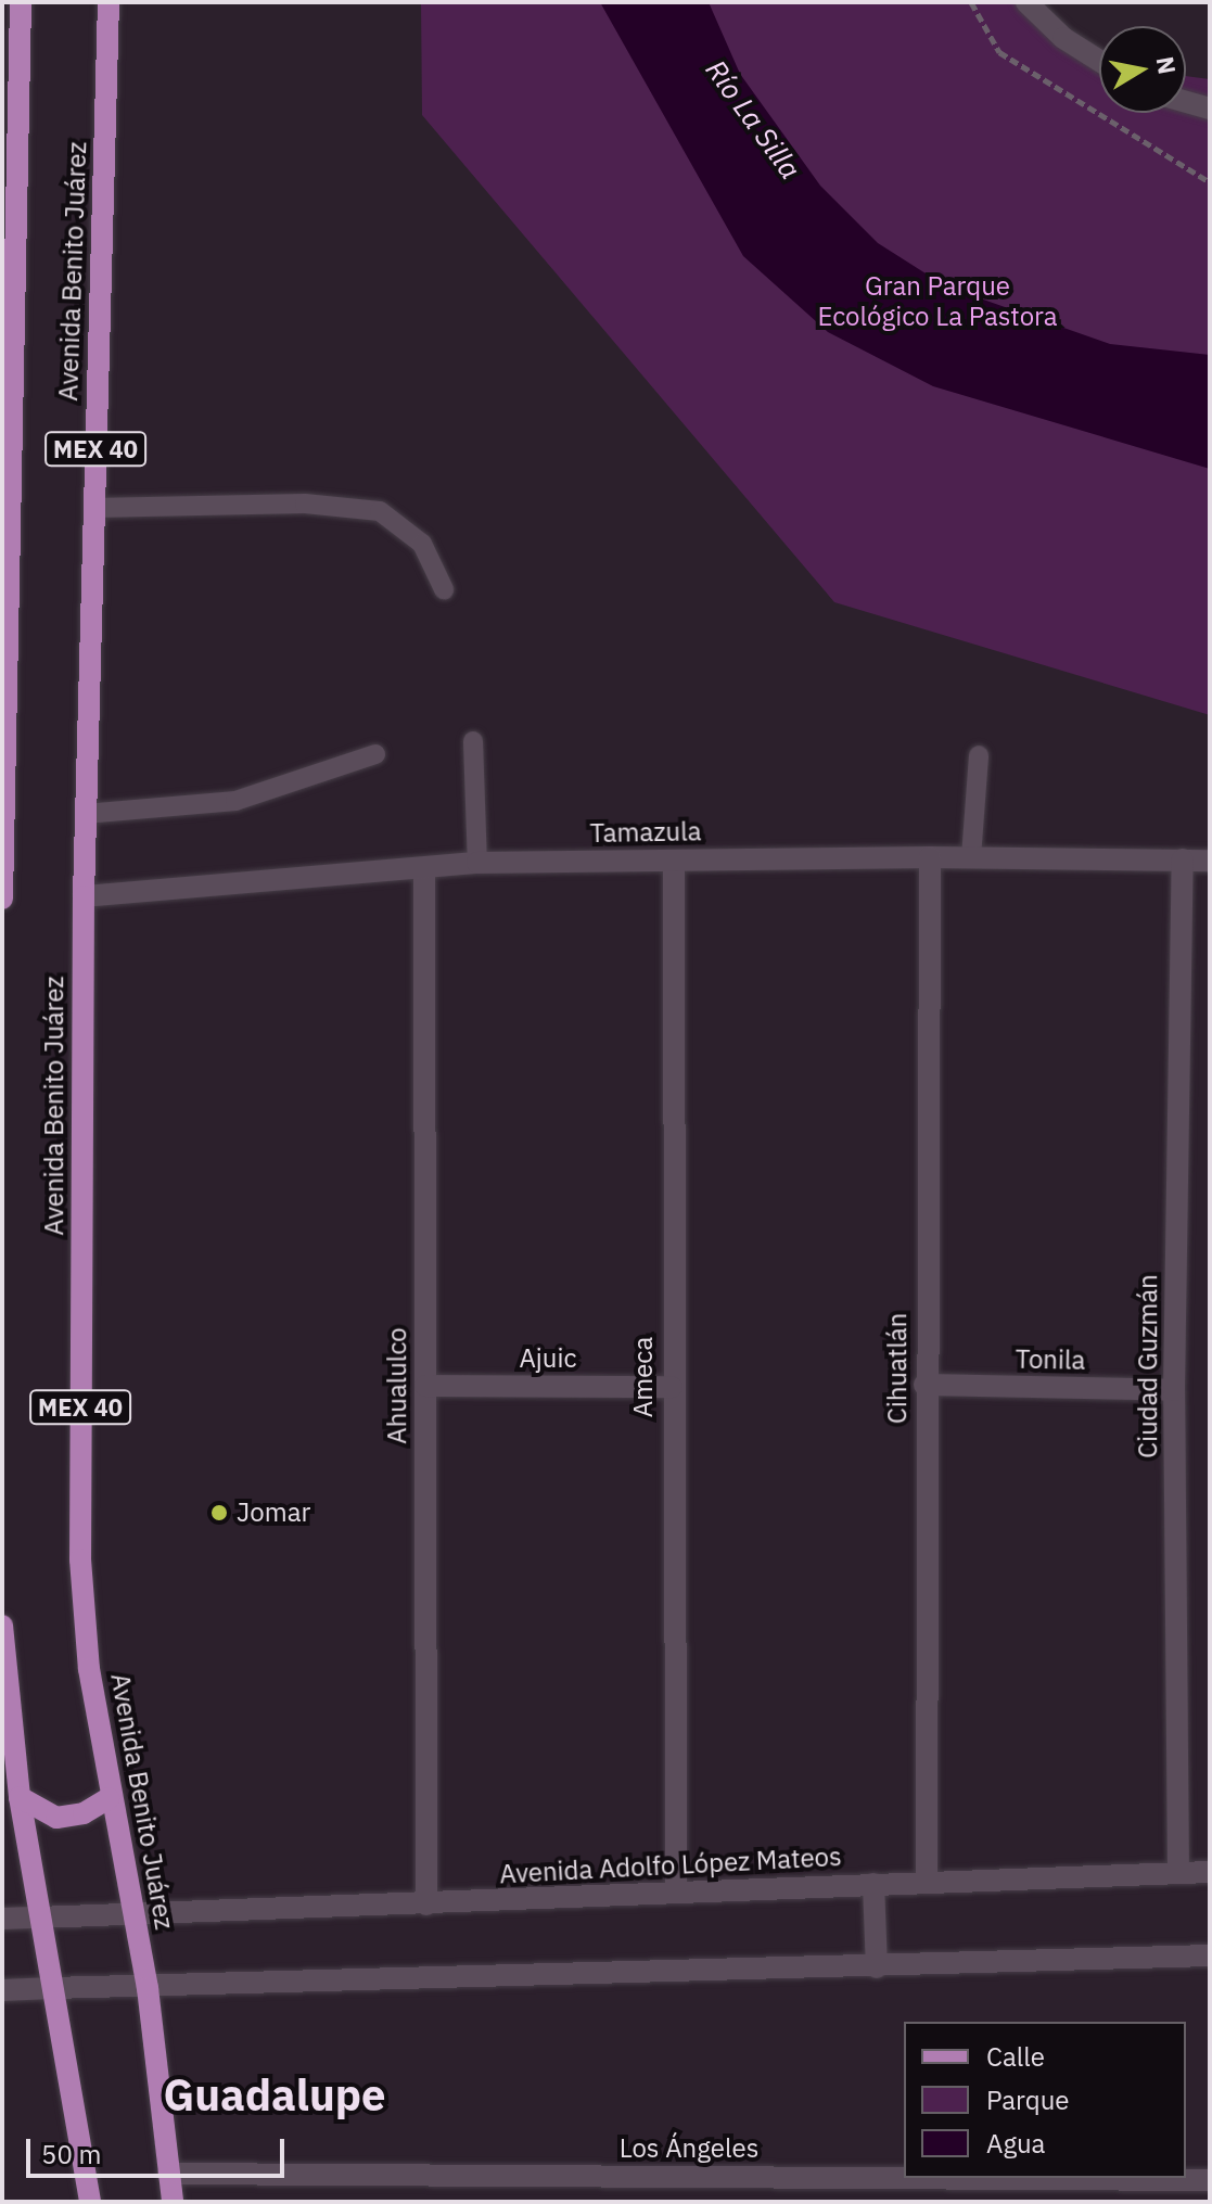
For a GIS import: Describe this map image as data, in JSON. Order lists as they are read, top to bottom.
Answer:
{
  "streets": {
    "main road": ["Avenida Benito Juárez", "MEX 40"],
    "street": [
      "Tamazula",
      "Ajuic",
      "Tonila",
      "Ciudad Guzmán",
      "Cihuatlán",
      "Ameca",
      "Ahualulco",
      "Avenida Adolfo López Mateos",
      "Los Ángeles"
    ]
  },
  "crossings": [
    ["Avenida Benito Juárez", "Tamazula"],
    ["Avenida Benito Juárez", "Avenida Adolfo López Mateos"],
    ["Avenida Benito Juárez", "Los Ángeles"],
    ["Tamazula", "Ciudad Guzmán"],
    ["Tamazula", "Cihuatlán"],
    ["Tamazula", "Ameca"],
    ["Tamazula", "Ahualulco"],
    ["Ajuic", "Ameca"],
    ["Ajuic", "Ahualulco"],
    ["Tonila", "Ciudad Guzmán"],
    ["Tonila", "Cihuatlán"],
    ["Ciudad Guzmán", "Avenida Adolfo López Mateos"],
    ["Cihuatlán", "Avenida Adolfo López Mateos"],
    ["Ameca", "Avenida Adolfo López Mateos"],
    ["Ahualulco", "Avenida Adolfo López Mateos"]
  ],
  "districts": ["Guadalupe"],
  "water": ["Río La Silla"],
  "parks": ["Gran Parque Ecológico La Pastora"],
  "places": ["Jomar"],
  "legend": ["Calle", "Parque", "Agua"],
  "scale_bar": "50 m",
  "north": "right"
}
